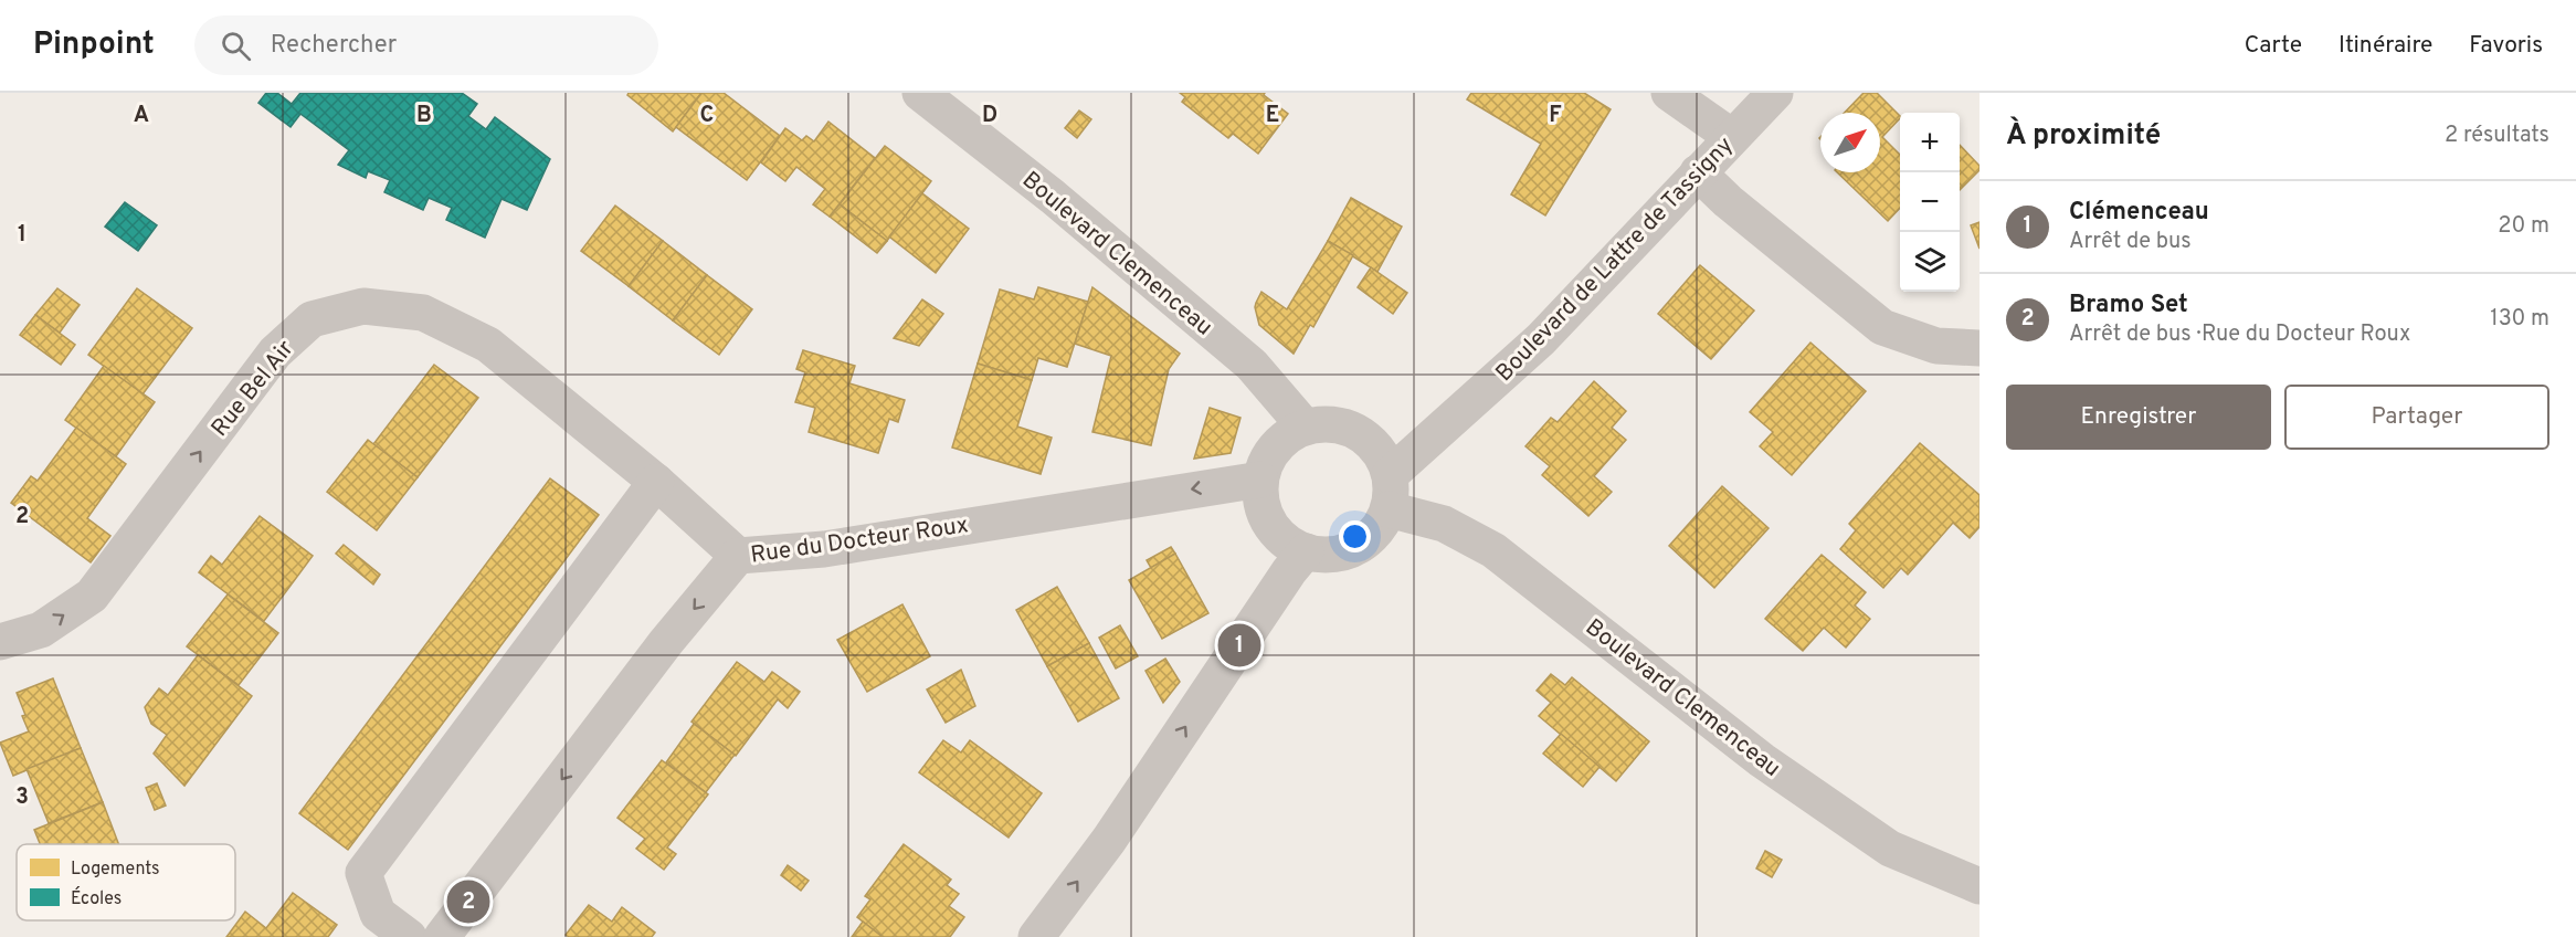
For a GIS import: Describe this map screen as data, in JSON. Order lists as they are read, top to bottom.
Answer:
{
  "streets": {
    "street": [
      "Boulevard Clemenceau",
      "Boulevard de Lattre de Tassigny",
      "Rue Bel Air",
      "Rue du Docteur Roux"
    ]
  },
  "crossings": [
    ["Boulevard Clemenceau", "Boulevard de Lattre de Tassigny"],
    ["Boulevard Clemenceau", "Rue du Docteur Roux"],
    ["Boulevard de Lattre de Tassigny", "Rue du Docteur Roux"],
    ["Rue Bel Air", "Rue du Docteur Roux"]
  ],
  "one_way": ["Rue du Docteur Roux"],
  "legend": ["Logements", "Écoles"],
  "north": "top right",
  "page": {
    "header": "Pinpoint",
    "search": "Rechercher",
    "nav": ["Carte", "Itinéraire", "Favoris"],
    "heading": ["À proximité", "2 résultats"],
    "map_buttons": ["+", "−"],
    "list": [
      {
        "mark": "1",
        "name": "Clémenceau",
        "note": "Arrêt de bus",
        "value": "20 m"
      },
      {
        "mark": "2",
        "name": "Bramo Set",
        "note": "Arrêt de bus · Rue du Docteur Roux",
        "value": "130 m"
      }
    ],
    "buttons": ["Enregistrer", "Partager"],
    "pins": ["1", "2"]
  },
  "grid": {
    "columns": [
      "A",
      "B",
      "C",
      "D",
      "E",
      "F"
    ],
    "rows": ["1", "2", "3"]
  }
}
